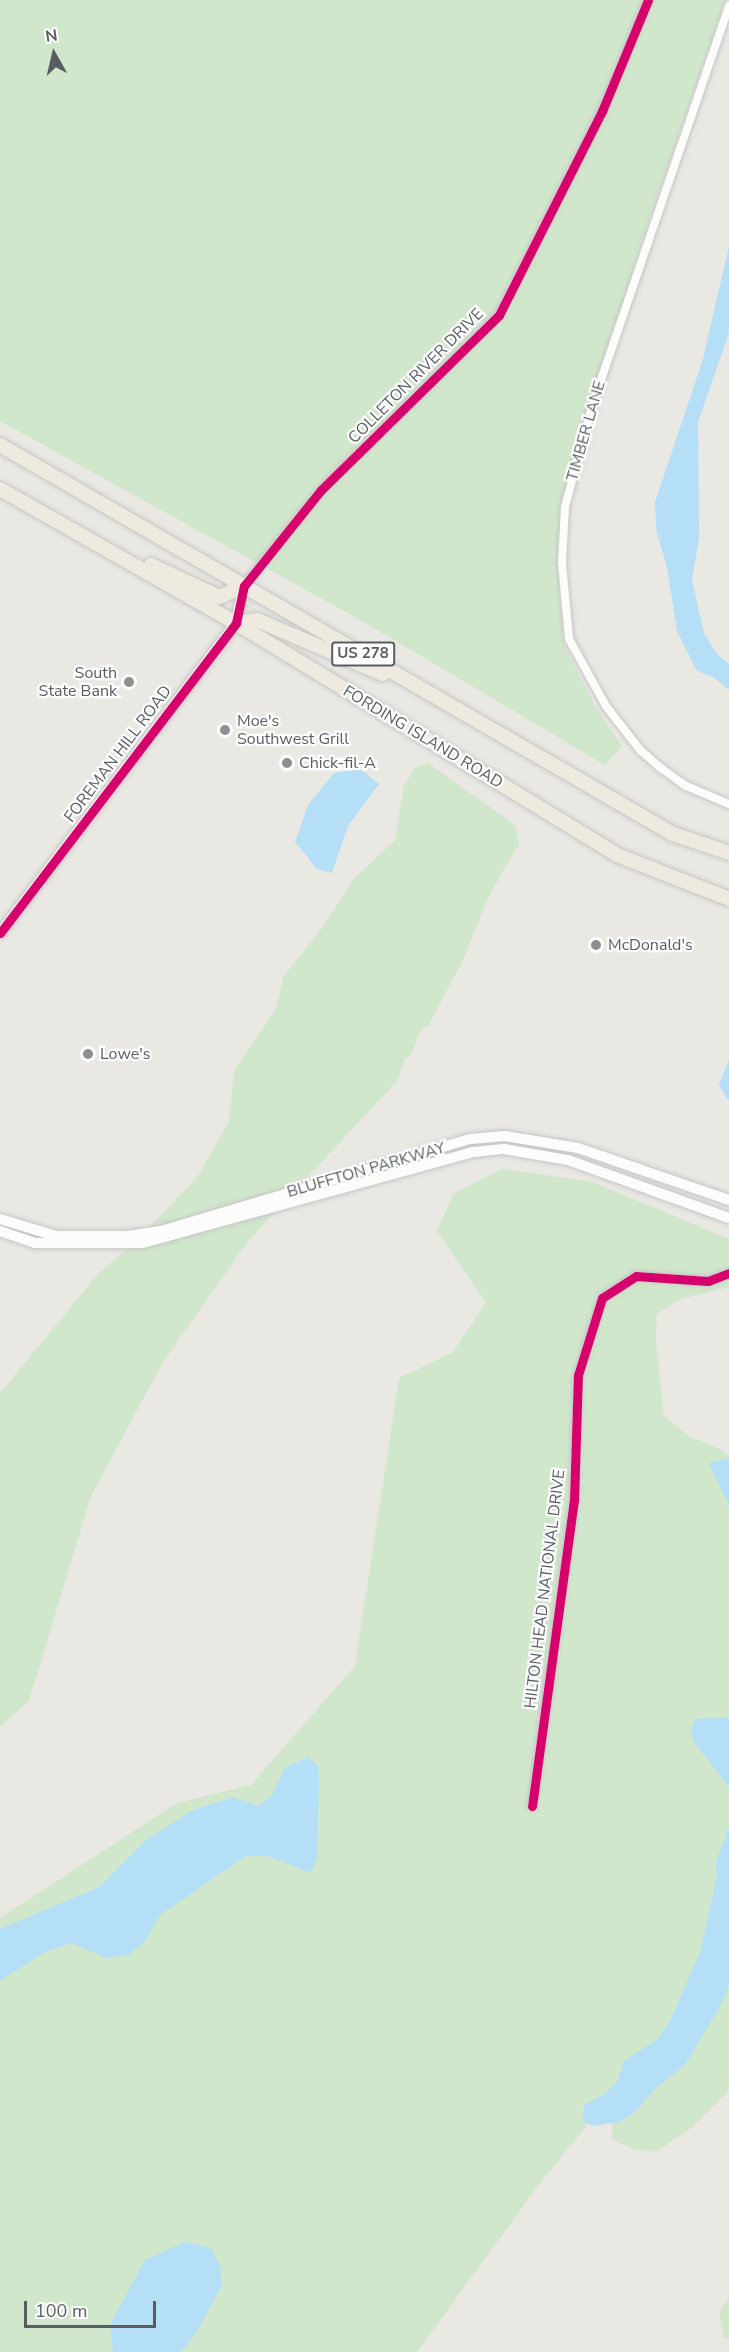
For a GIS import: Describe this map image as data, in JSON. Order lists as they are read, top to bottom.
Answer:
{
  "streets": {
    "highway": ["US 278", "FORDING ISLAND ROAD"],
    "main road": ["FOREMAN HILL ROAD", "BLUFFTON PARKWAY"],
    "street": ["COLLETON RIVER DRIVE", "TIMBER LANE", "HILTON HEAD NATIONAL DRIVE"]
  },
  "crossings": [
    ["COLLETON RIVER DRIVE", "US 278"],
    ["COLLETON RIVER DRIVE", "FOREMAN HILL ROAD"],
    ["US 278", "FOREMAN HILL ROAD"],
    ["FORDING ISLAND ROAD", "FOREMAN HILL ROAD"]
  ],
  "places": [
    "South State Bank",
    "Moe's Southwest Grill",
    "Chick-fil-A",
    "McDonald's",
    "Lowe's"
  ],
  "scale_bar": "100 m",
  "north": "top"
}
